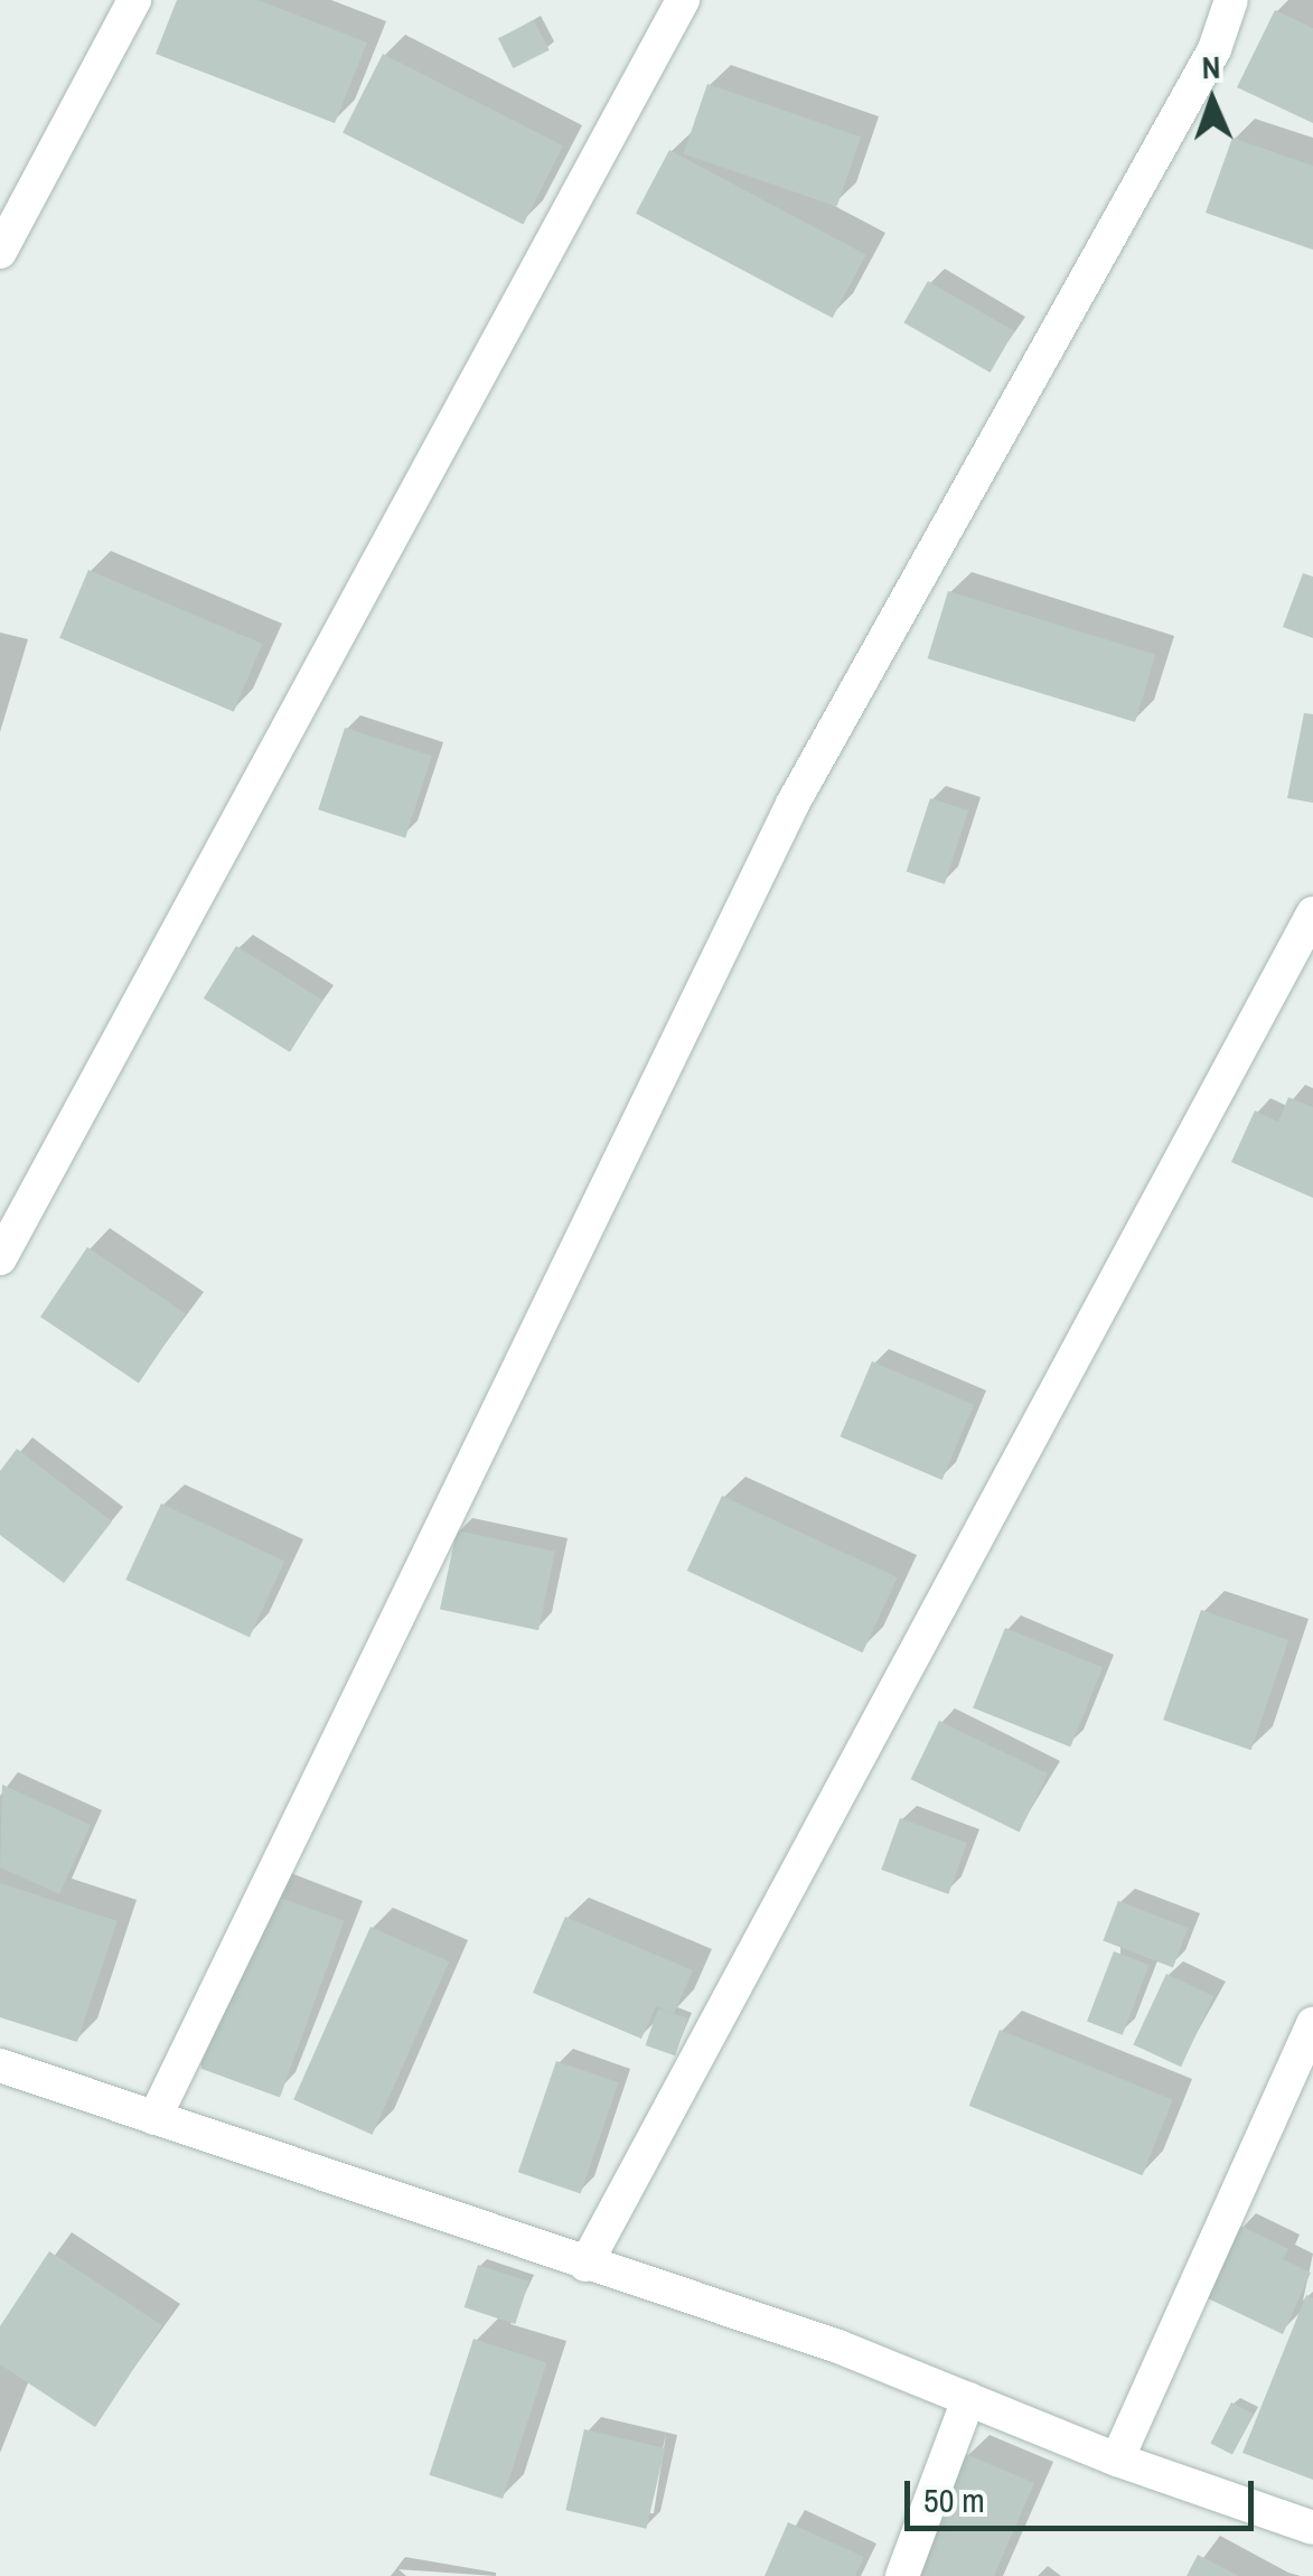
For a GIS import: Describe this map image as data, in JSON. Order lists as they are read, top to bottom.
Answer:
{
  "scale_bar": "50 m",
  "north": "top"
}
